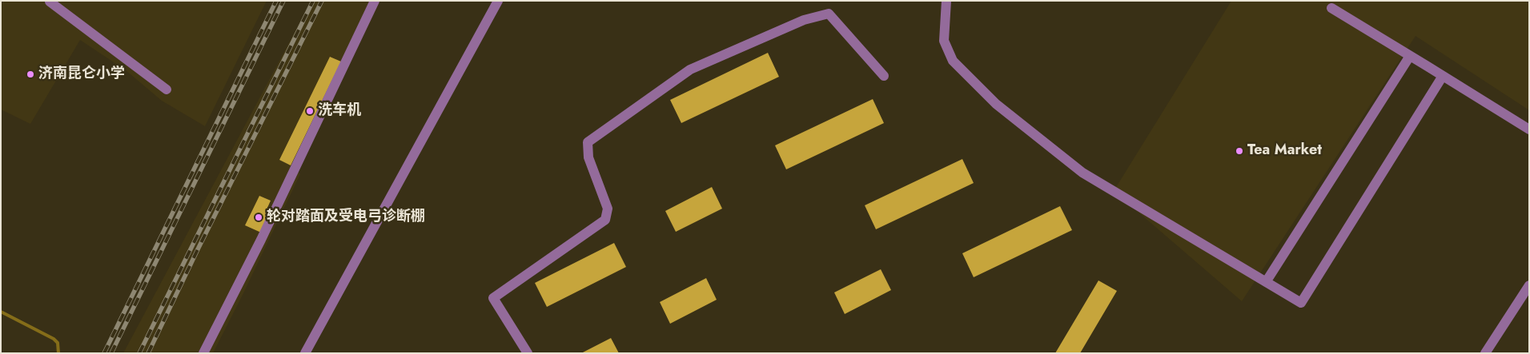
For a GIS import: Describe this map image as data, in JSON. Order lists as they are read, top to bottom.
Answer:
{
  "places": [
    "济南昆仑小学",
    "洗车机",
    "Tea Market",
    "轮对踏面及受电弓诊断棚"
  ]
}
